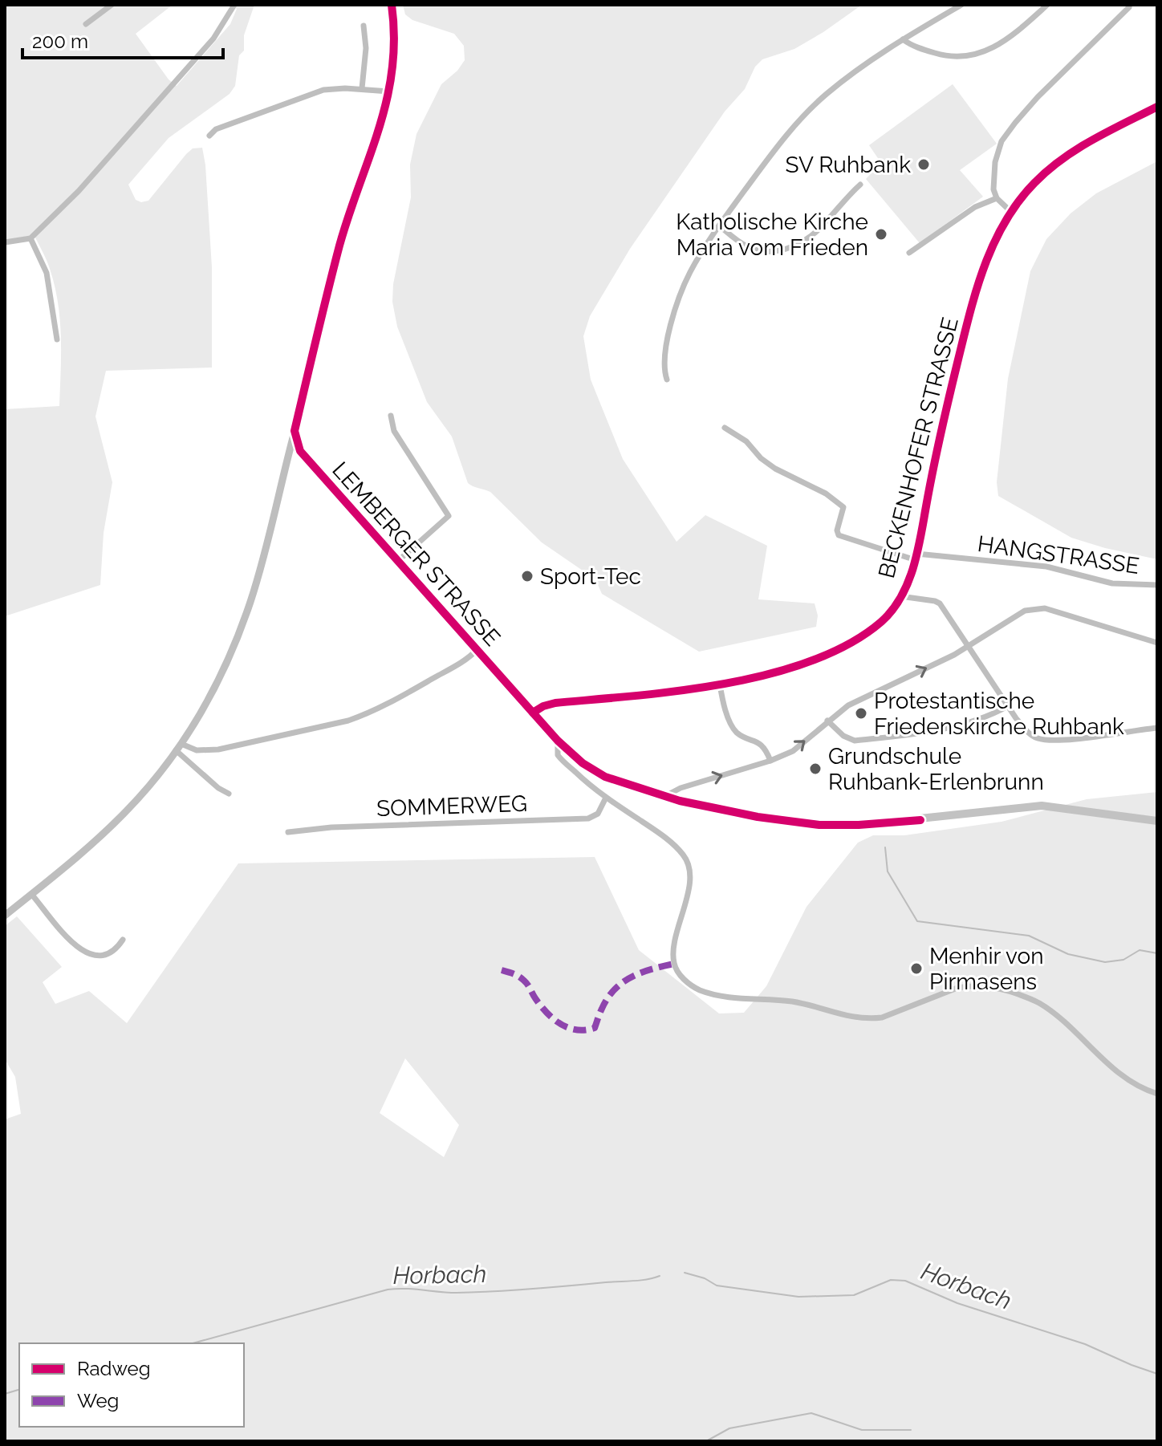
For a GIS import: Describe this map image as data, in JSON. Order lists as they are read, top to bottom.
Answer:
{
  "streets": {
    "main road": ["LEMBERGER STRASSE"],
    "street": ["BECKENHOFER STRASSE", "HANGSTRASSE", "SOMMERWEG"]
  },
  "crossings": [
    ["BECKENHOFER STRASSE", "LEMBERGER STRASSE"],
    ["BECKENHOFER STRASSE", "HANGSTRASSE"]
  ],
  "water": ["Horbach"],
  "places": [
    "SV Ruhbank",
    "Katholische Kirche Maria vom Frieden",
    "Sport-Tec",
    "Protestantische Friedenskirche Ruhbank",
    "Grundschule Ruhbank-Erlenbrunn",
    "Menhir von Pirmasens"
  ],
  "legend": ["Radweg", "Weg"],
  "scale_bar": "200 m"
}
